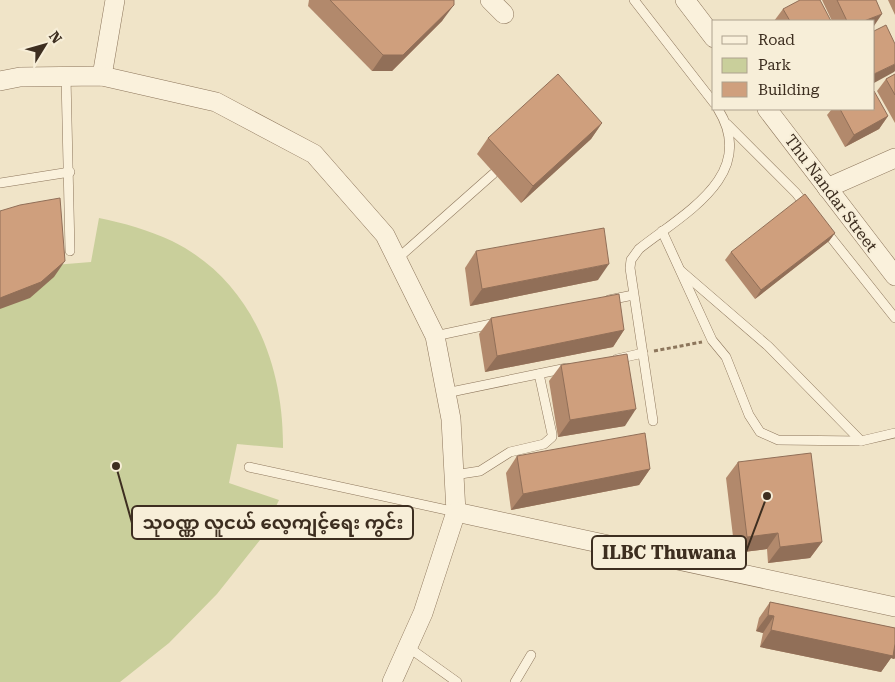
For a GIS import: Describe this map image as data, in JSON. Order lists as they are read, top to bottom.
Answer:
{
  "streets": {
    "street": ["Thu Nandar Street"]
  },
  "places": ["သုဝဏ္ဏ လူငယ် လေ့ကျင့်ရေး ကွင်း", "ILBC Thuwana"],
  "legend": ["Road", "Park", "Building"],
  "north": "top right"
}
